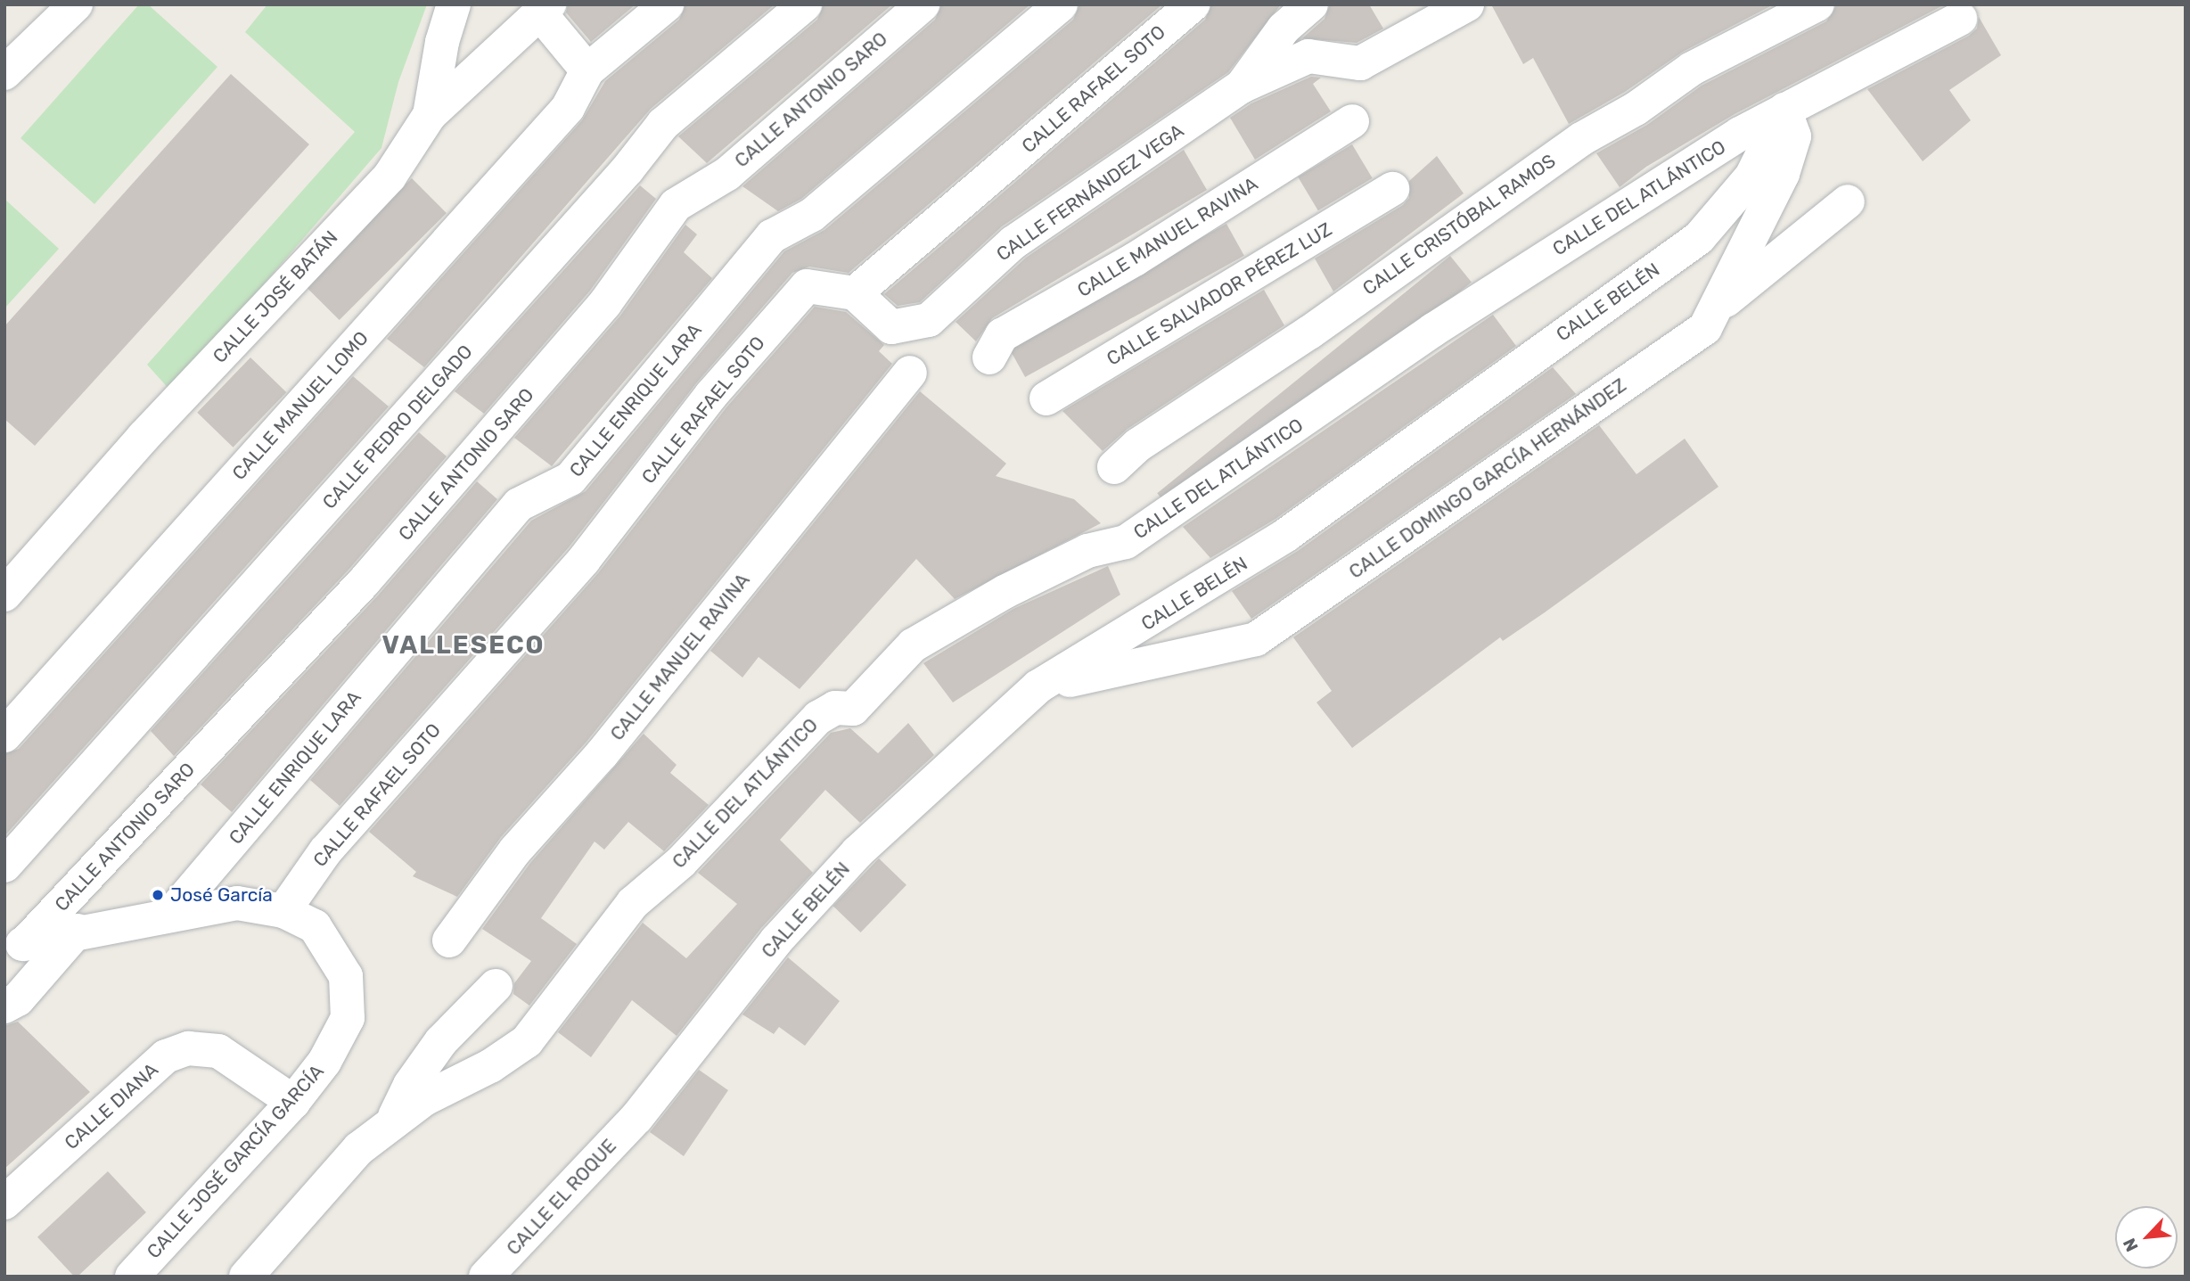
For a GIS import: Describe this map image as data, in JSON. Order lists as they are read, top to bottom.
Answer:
{
  "streets": {
    "street": [
      "CALLE RAFAEL SOTO",
      "CALLE ANTONIO SARO",
      "CALLE FERNÁNDEZ VEGA",
      "CALLE DEL ATLÁNTICO",
      "CALLE CRISTÓBAL RAMOS",
      "CALLE MANUEL RAVINA",
      "CALLE SALVADOR PÉREZ LUZ",
      "CALLE JOSÉ BATÁN",
      "CALLE BELÉN",
      "CALLE ENRIQUE LARA",
      "CALLE MANUEL LOMO",
      "CALLE PEDRO DELGADO",
      "CALLE DOMINGO GARCÍA HERNÁNDEZ",
      "CALLE DIANA",
      "CALLE JOSÉ GARCÍA GARCÍA",
      "CALLE EL ROQUE"
    ]
  },
  "crossings": [
    ["CALLE RAFAEL SOTO", "CALLE FERNÁNDEZ VEGA"],
    ["CALLE RAFAEL SOTO", "CALLE JOSÉ GARCÍA GARCÍA"],
    ["CALLE ANTONIO SARO", "CALLE JOSÉ GARCÍA GARCÍA"],
    ["CALLE DEL ATLÁNTICO", "CALLE BELÉN"],
    ["CALLE DEL ATLÁNTICO", "CALLE DOMINGO GARCÍA HERNÁNDEZ"],
    ["CALLE BELÉN", "CALLE DOMINGO GARCÍA HERNÁNDEZ"],
    ["CALLE BELÉN", "CALLE EL ROQUE"],
    ["CALLE ENRIQUE LARA", "CALLE JOSÉ GARCÍA GARCÍA"],
    ["CALLE DIANA", "CALLE JOSÉ GARCÍA GARCÍA"]
  ],
  "districts": ["VALLESECO"],
  "places": ["José García"],
  "north": "bottom left"
}
